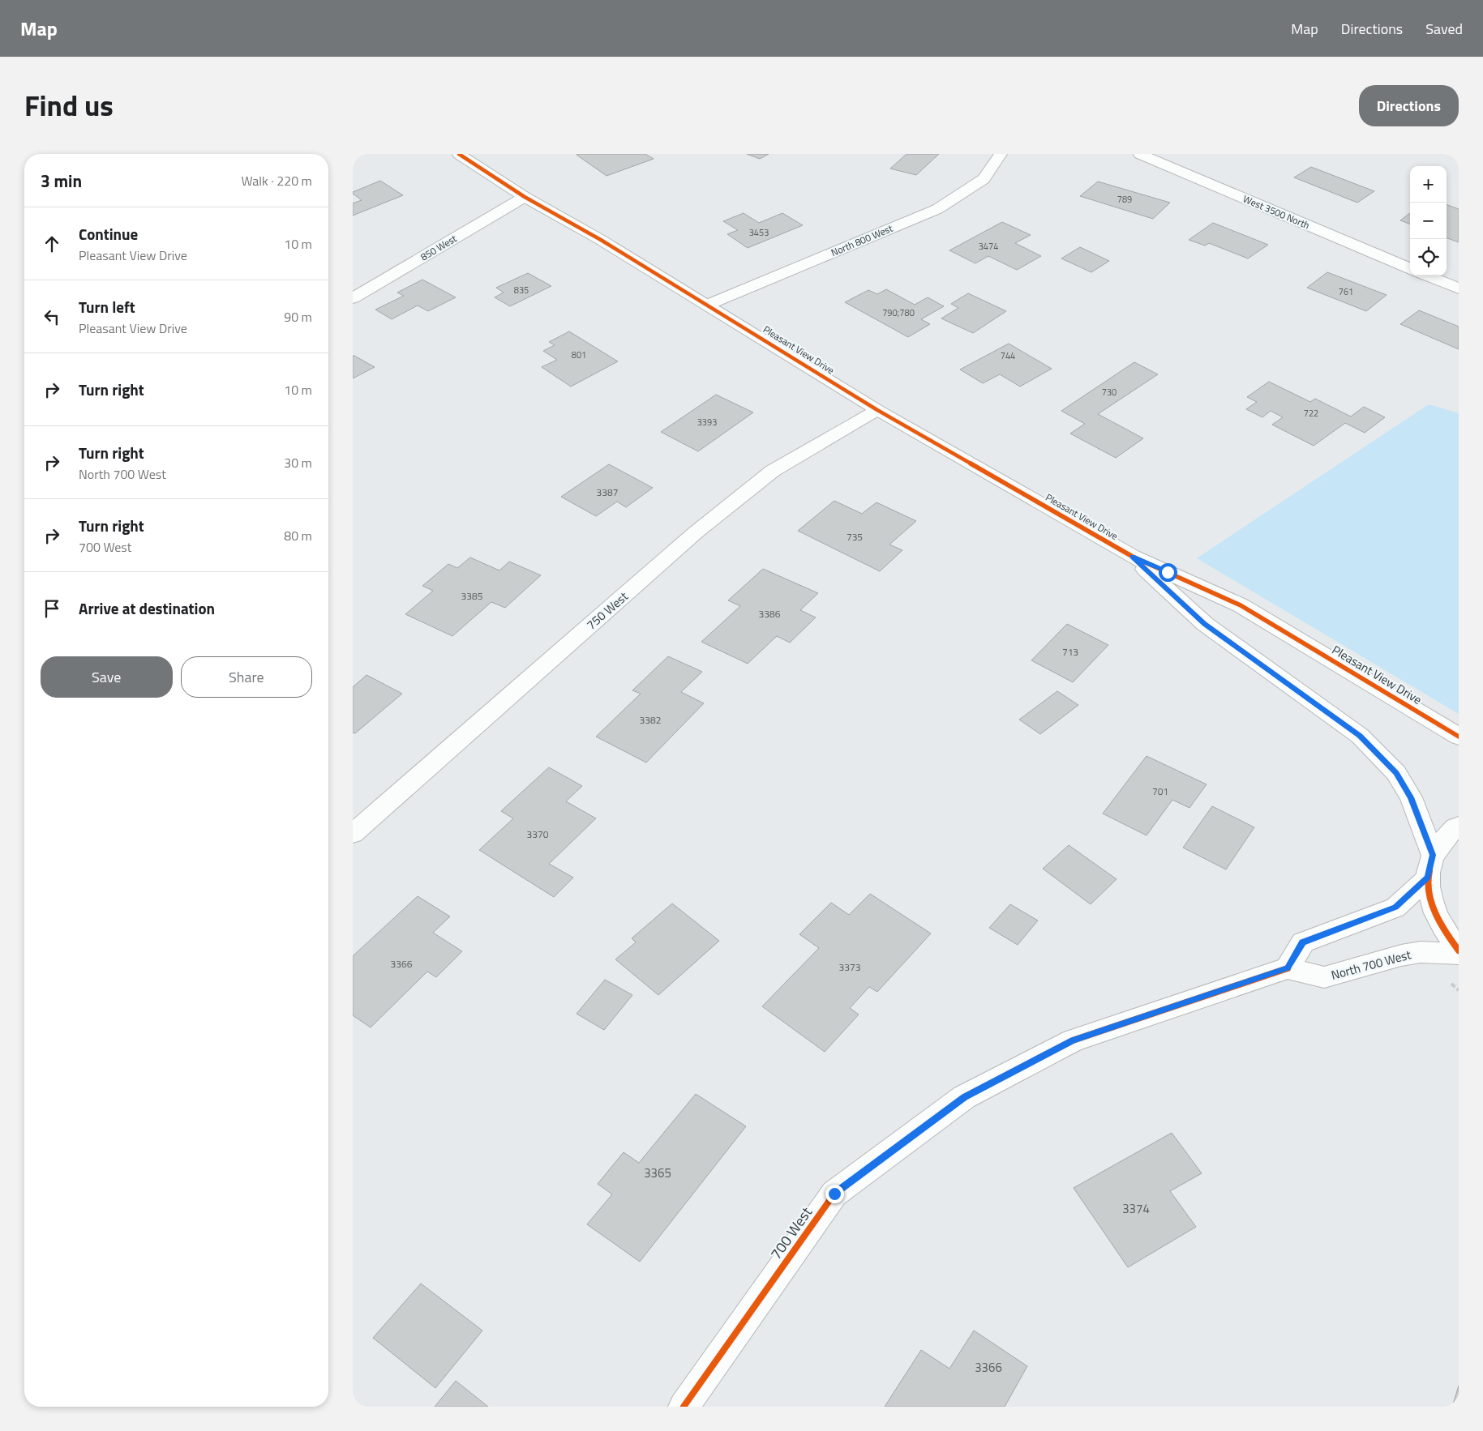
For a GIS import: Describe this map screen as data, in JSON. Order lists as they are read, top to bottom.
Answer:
{
  "streets": {
    "street": [
      "West 3500 North",
      "North 800 West",
      "850 West",
      "Pleasant View Drive",
      "750 West",
      "North 700 West",
      "700 West"
    ]
  },
  "crossings": [
    ["North 800 West", "Pleasant View Drive"],
    ["850 West", "Pleasant View Drive"],
    ["Pleasant View Drive", "750 West"],
    ["North 700 West", "700 West"]
  ],
  "house_numbers": [
    "789",
    "3453",
    "3474",
    "835",
    "761",
    "790;780",
    "801",
    "744",
    "730",
    "722",
    "3393",
    "3387",
    "735",
    "3385",
    "3386",
    "713",
    "3382",
    "701",
    "3370",
    "3366",
    "3373",
    "3365",
    "3374",
    "3366"
  ],
  "page": {
    "header": "Map",
    "nav": ["Map", "Directions", "Saved"],
    "title": "Find us",
    "buttons": [
      "Directions",
      ["Save", "Share"]
    ],
    "heading": ["3 min", "Walk · 220 m"],
    "map_buttons": ["+", "−"],
    "list": [
      ["Continue", "Pleasant View Drive", "10 m"],
      ["Turn left", "Pleasant View Drive", "90 m"],
      ["Turn right", "10 m"],
      ["Turn right", "North 700 West", "30 m"],
      ["Turn right", "700 West", "80 m"],
      "Arrive at destination"
    ]
  }
}
